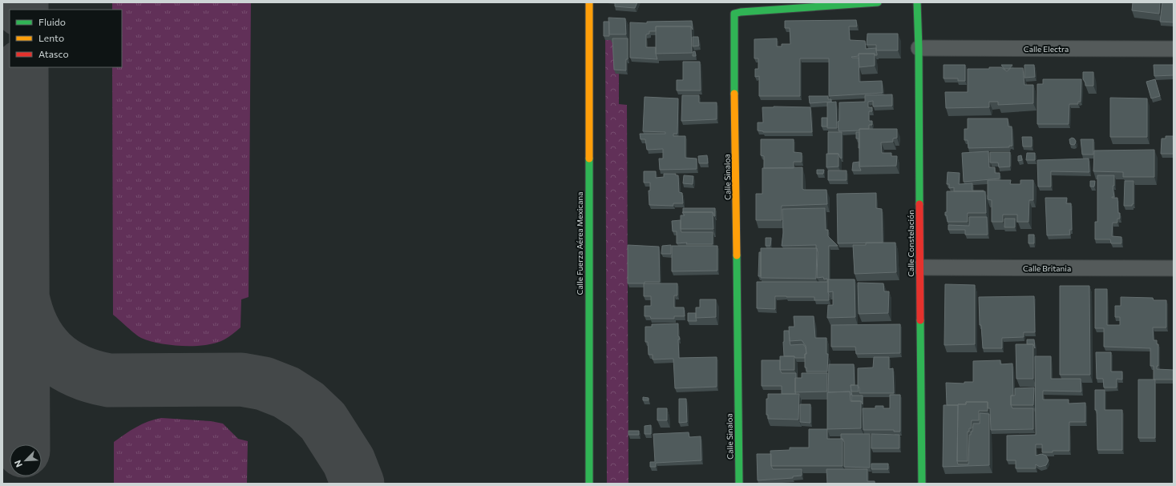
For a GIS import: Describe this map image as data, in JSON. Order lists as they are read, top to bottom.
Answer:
{
  "streets": {
    "street": [
      "Calle Electra",
      "Calle Sinaloa",
      "Calle Fuerza Aérea Mexicana",
      "Calle Constelación",
      "Calle Britania"
    ]
  },
  "crossings": [
    ["Calle Electra", "Calle Constelación"],
    ["Calle Constelación", "Calle Britania"]
  ],
  "legend": ["Fluido", "Lento", "Atasco"],
  "north": "bottom left"
}
